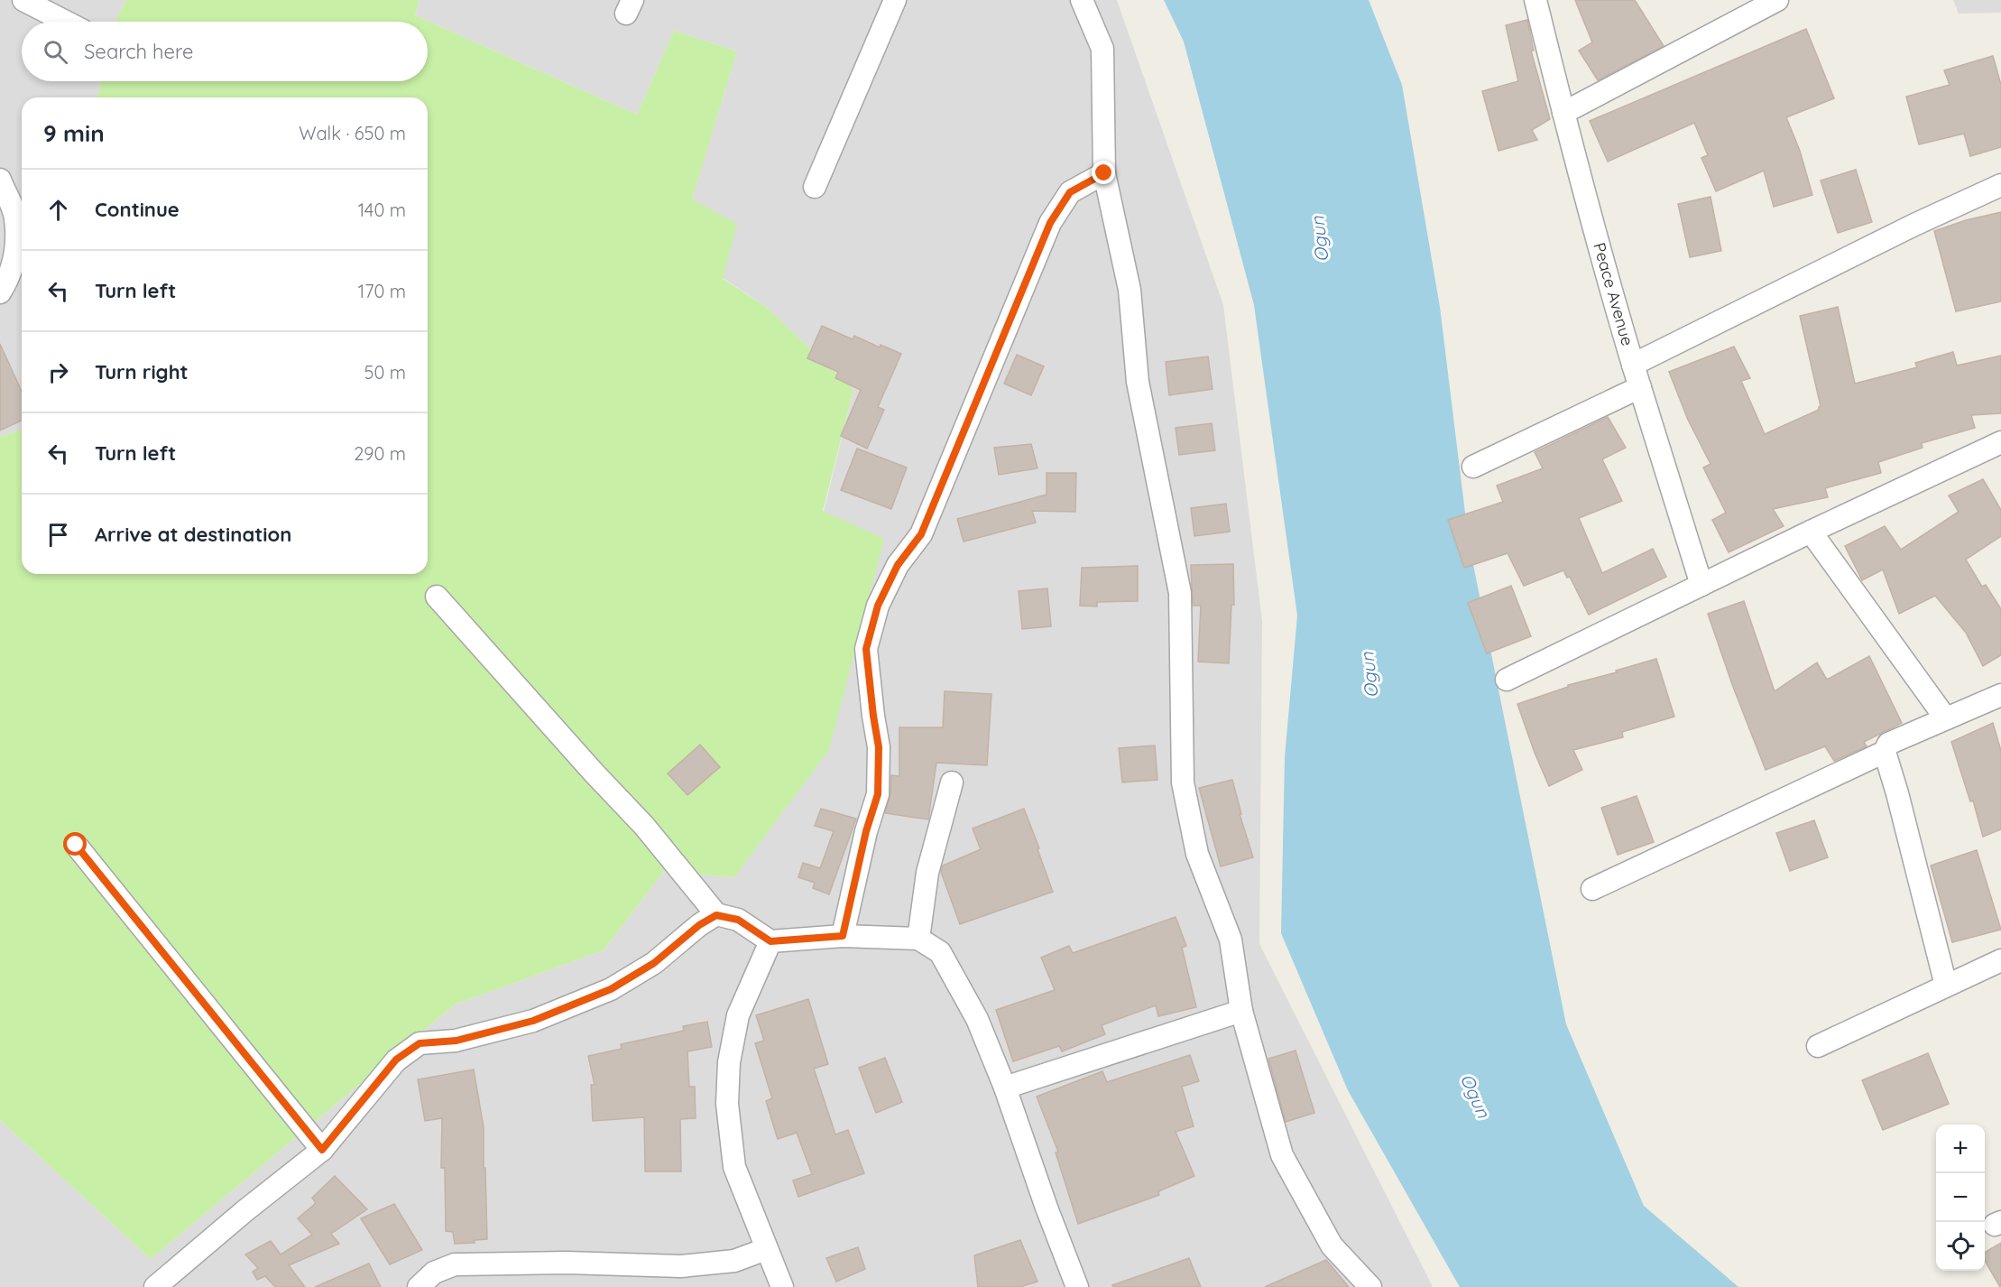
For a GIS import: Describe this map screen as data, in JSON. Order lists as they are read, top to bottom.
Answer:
{
  "streets": {
    "street": ["Peace Avenue"]
  },
  "water": ["Ogun"],
  "page": {
    "search": "Search here",
    "heading": ["9 min", "Walk · 650 m"],
    "list": [
      ["Continue", "140 m"],
      ["Turn left", "170 m"],
      ["Turn right", "50 m"],
      ["Turn left", "290 m"],
      "Arrive at destination"
    ],
    "map_buttons": ["+", "−"]
  }
}
